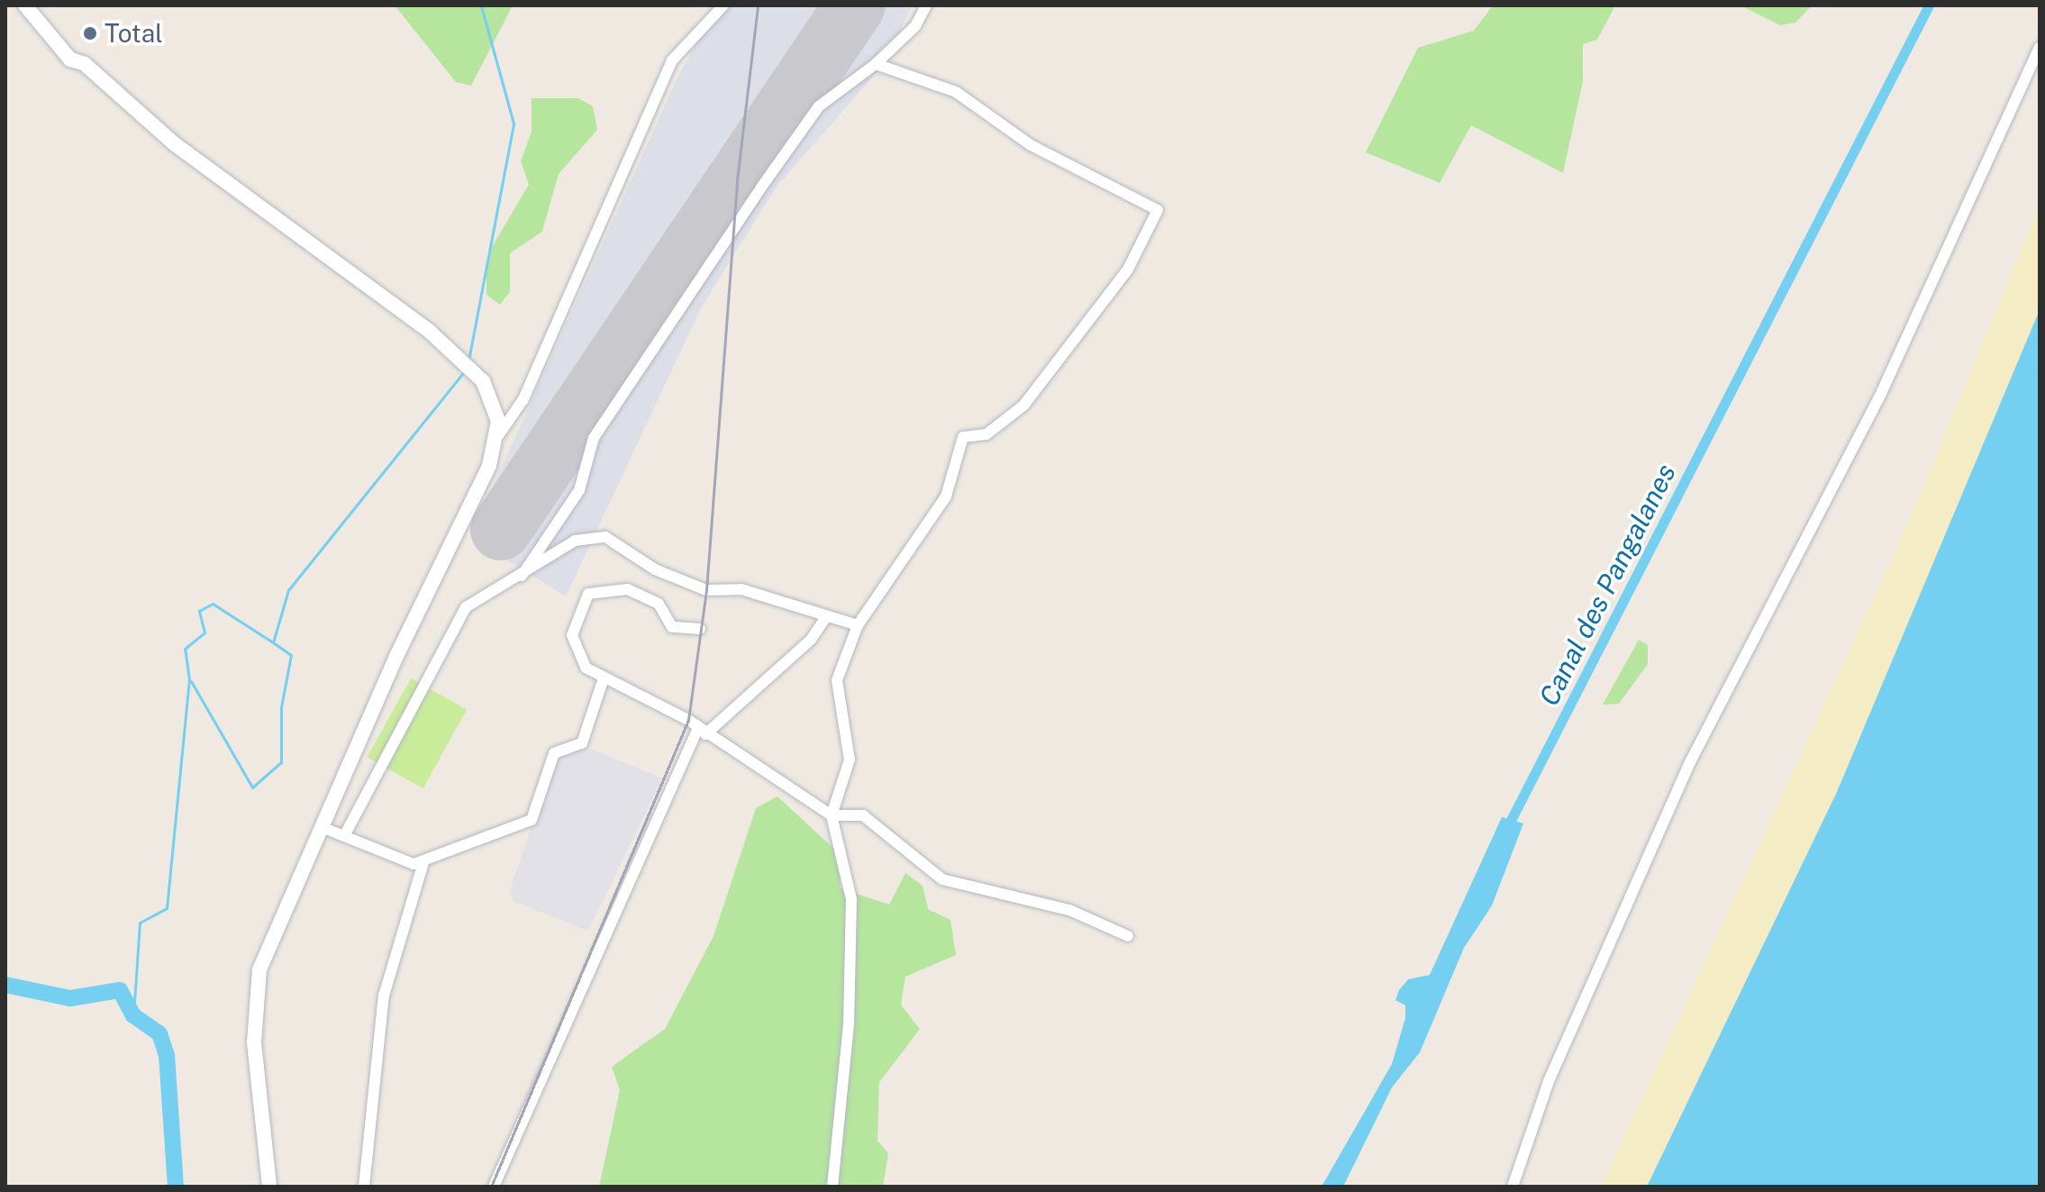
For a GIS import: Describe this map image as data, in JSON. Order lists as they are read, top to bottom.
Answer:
{
  "water": ["Canal des Pangalanes"],
  "places": ["Total"]
}
